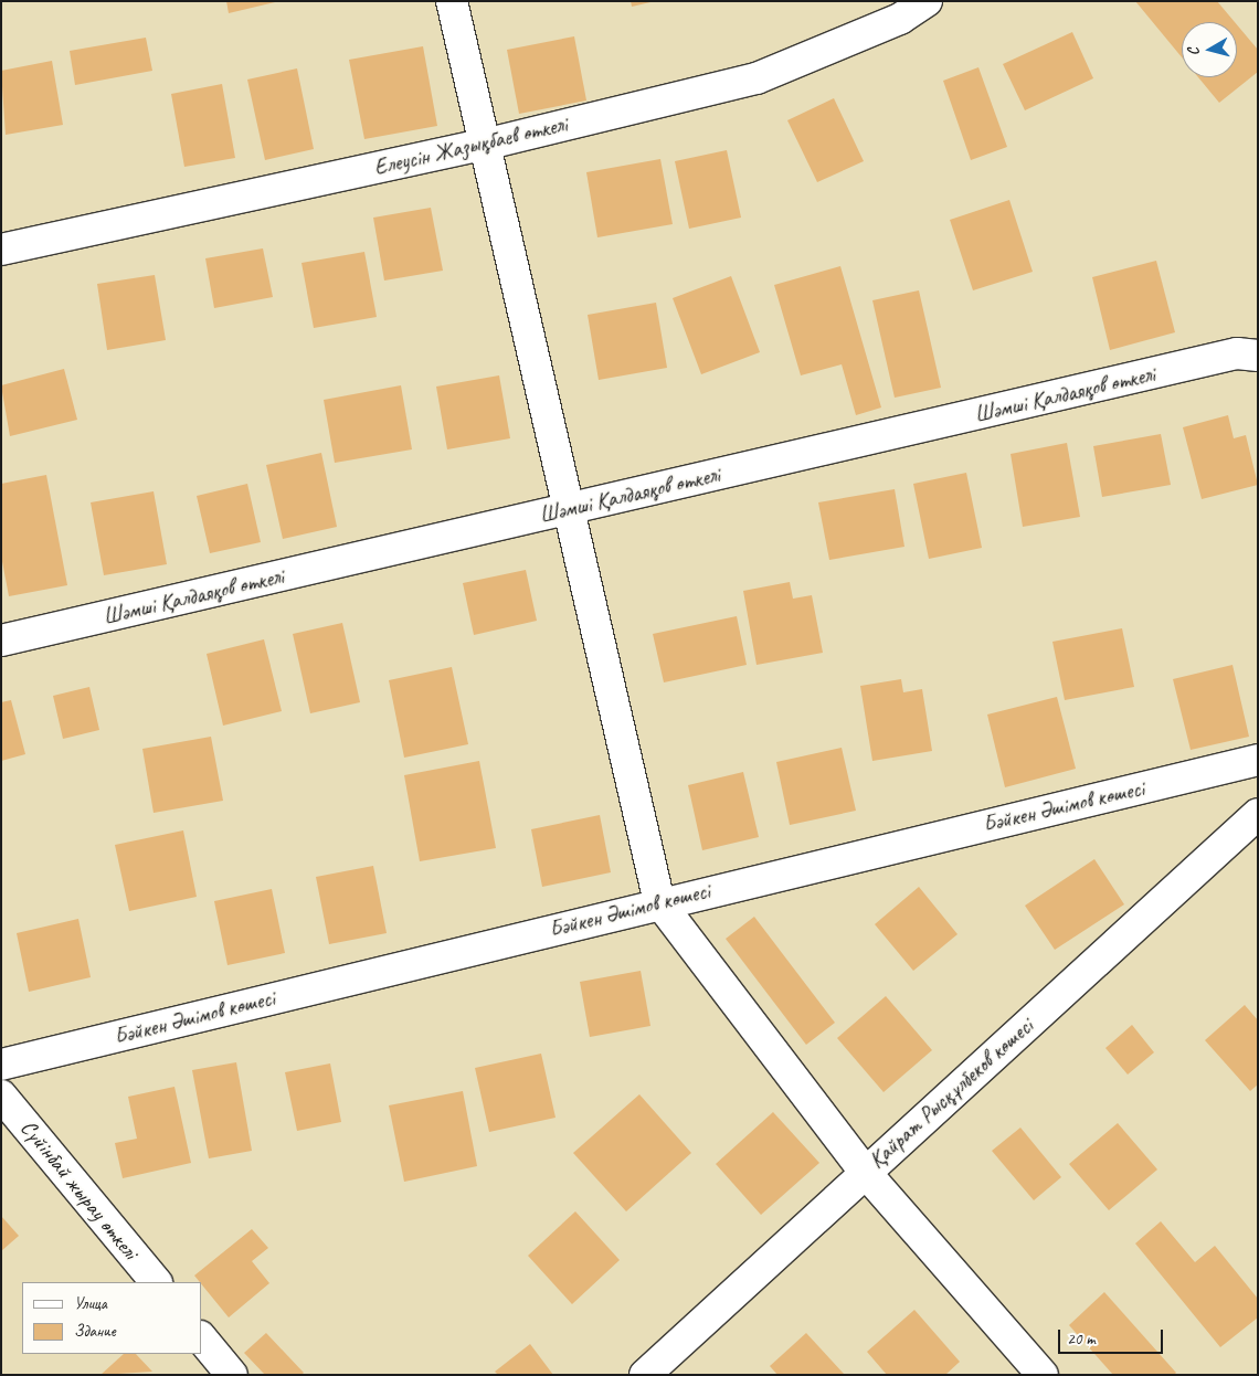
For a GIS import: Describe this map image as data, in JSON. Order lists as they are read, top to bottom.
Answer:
{
  "streets": {
    "street": [
      "Елеусін Жазықбаев өткелі",
      "Шәмші Қалдаяқов өткелі",
      "Бәйкен Әшімов көшесі",
      "Қайрат Рысқұлбеков көшесі",
      "Сүйінбай жырау өткелі"
    ]
  },
  "legend": ["Улица", "Здание"],
  "scale_bar": "20 m",
  "north": "left"
}
